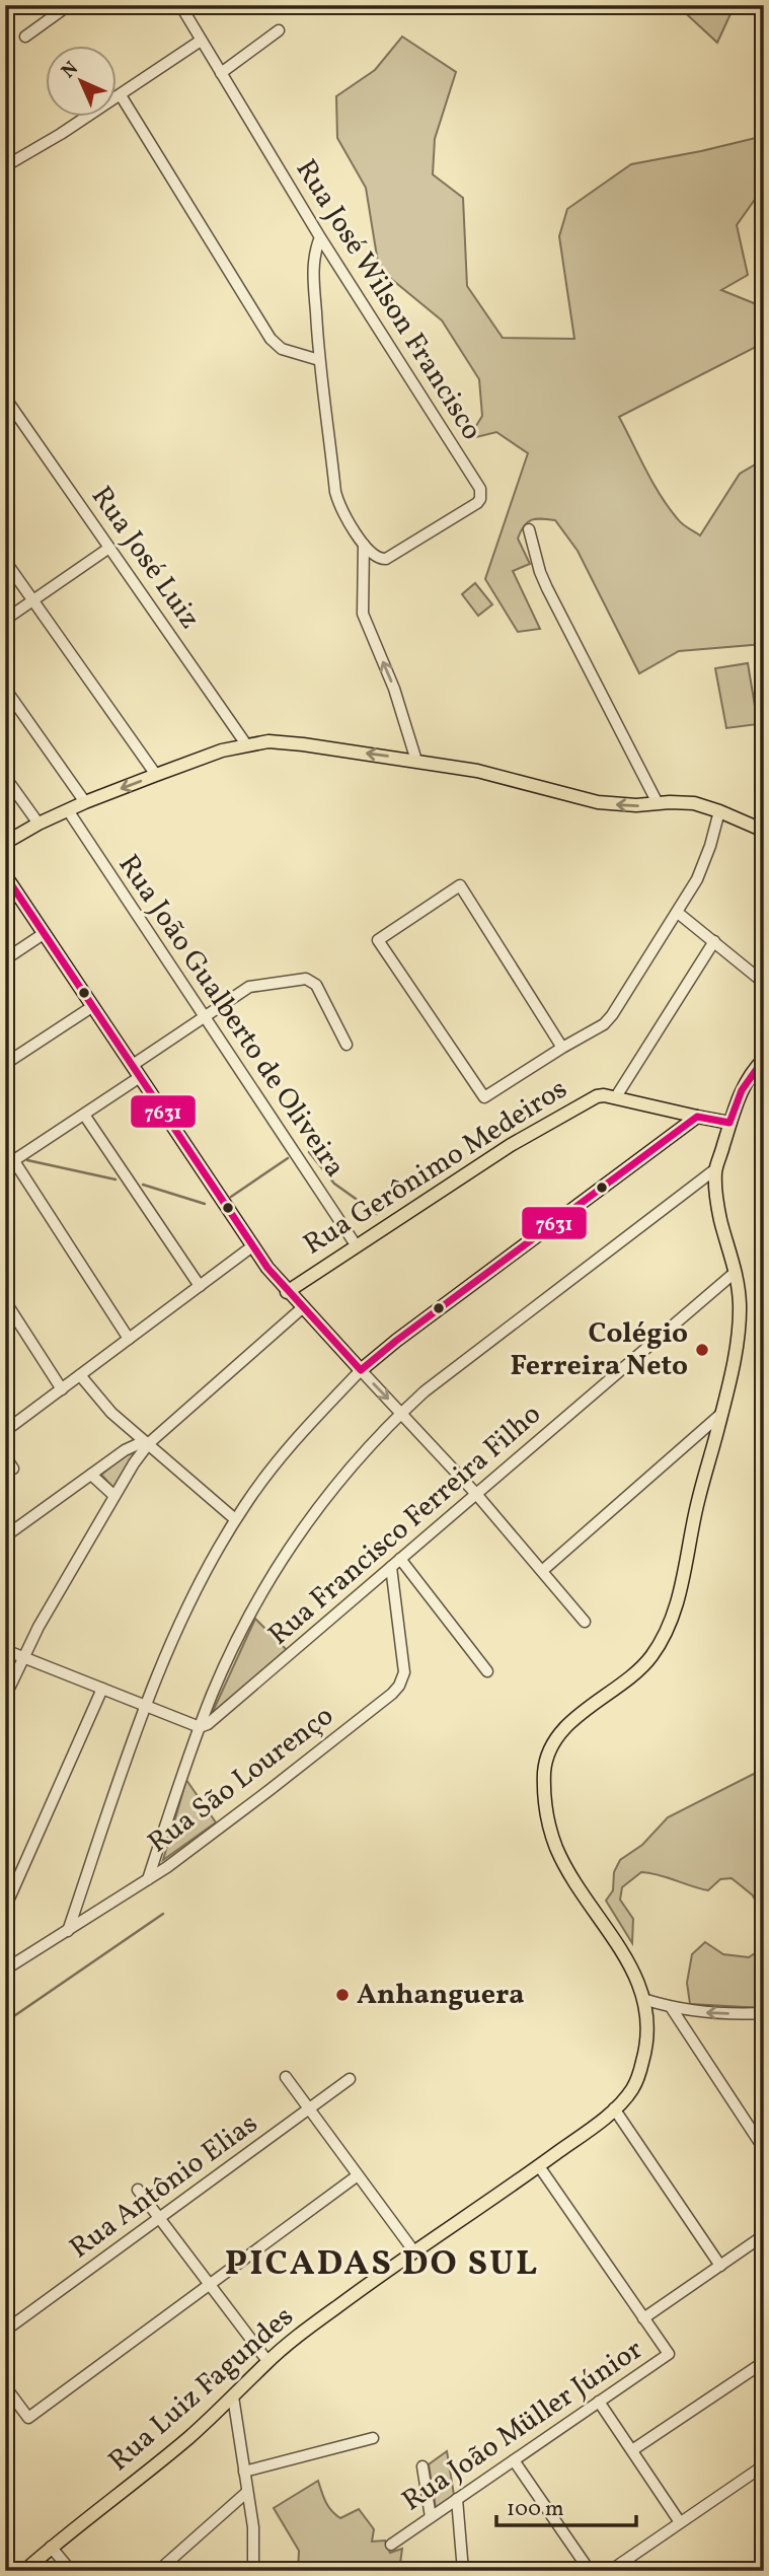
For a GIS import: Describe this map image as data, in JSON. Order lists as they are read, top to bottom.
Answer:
{
  "streets": {
    "main road": ["Rua Gerônimo Medeiros", "Rua Luiz Fagundes"],
    "street": [
      "Rua José Wilson Francisco",
      "Rua José Luiz",
      "Rua João Gualberto de Oliveira",
      "Rua Francisco Ferreira Filho",
      "Rua São Lourenço",
      "Rua Antônio Elias",
      "Rua João Müller Júnior"
    ]
  },
  "crossings": [
    ["Rua João Gualberto de Oliveira", "Rua Gerônimo Medeiros"],
    ["Rua Gerônimo Medeiros", "Rua Luiz Fagundes"],
    ["Rua Francisco Ferreira Filho", "Rua São Lourenço"],
    ["Rua Francisco Ferreira Filho", "Rua Luiz Fagundes"],
    ["Rua Luiz Fagundes", "Rua João Müller Júnior"]
  ],
  "districts": ["PICADAS DO SUL"],
  "places": ["Colégio Ferreira Neto", "Anhanguera"],
  "lines": ["transit line 7631"],
  "scale_bar": "100 m",
  "north": "top left"
}
